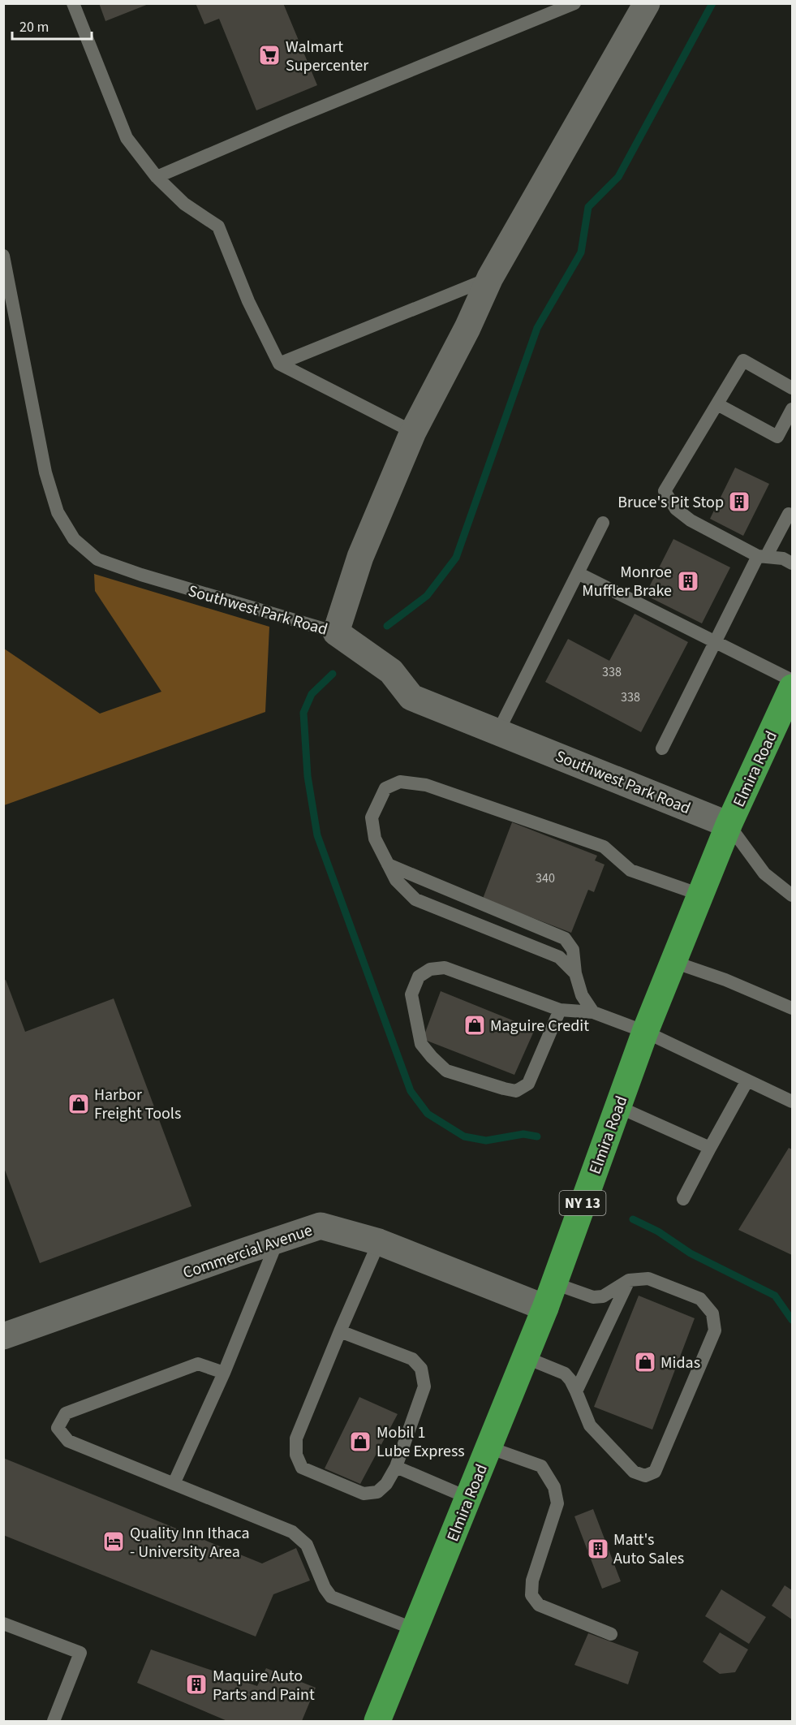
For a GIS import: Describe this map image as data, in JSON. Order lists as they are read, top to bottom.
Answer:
{
  "streets": {
    "highway": ["Elmira Road", "NY 13"],
    "street": ["Southwest Park Road", "Commercial Avenue"]
  },
  "crossings": [
    ["Southwest Park Road", "Elmira Road"],
    ["Elmira Road", "Commercial Avenue"]
  ],
  "places": {
    "supermarket": ["Walmart Supercenter"],
    "building": [
      "Bruce's Pit Stop",
      "Monroe Muffler Brake",
      "Matt's Auto Sales",
      "Maquire Auto Parts and Paint"
    ],
    "shop": [
      "Maguire Credit",
      "Harbor Freight Tools",
      "Midas",
      "Mobil 1 Lube Express"
    ],
    "hotel": ["Quality Inn Ithaca - University Area"]
  },
  "house_numbers": ["338", "338", "340"],
  "scale_bar": "20 m"
}
